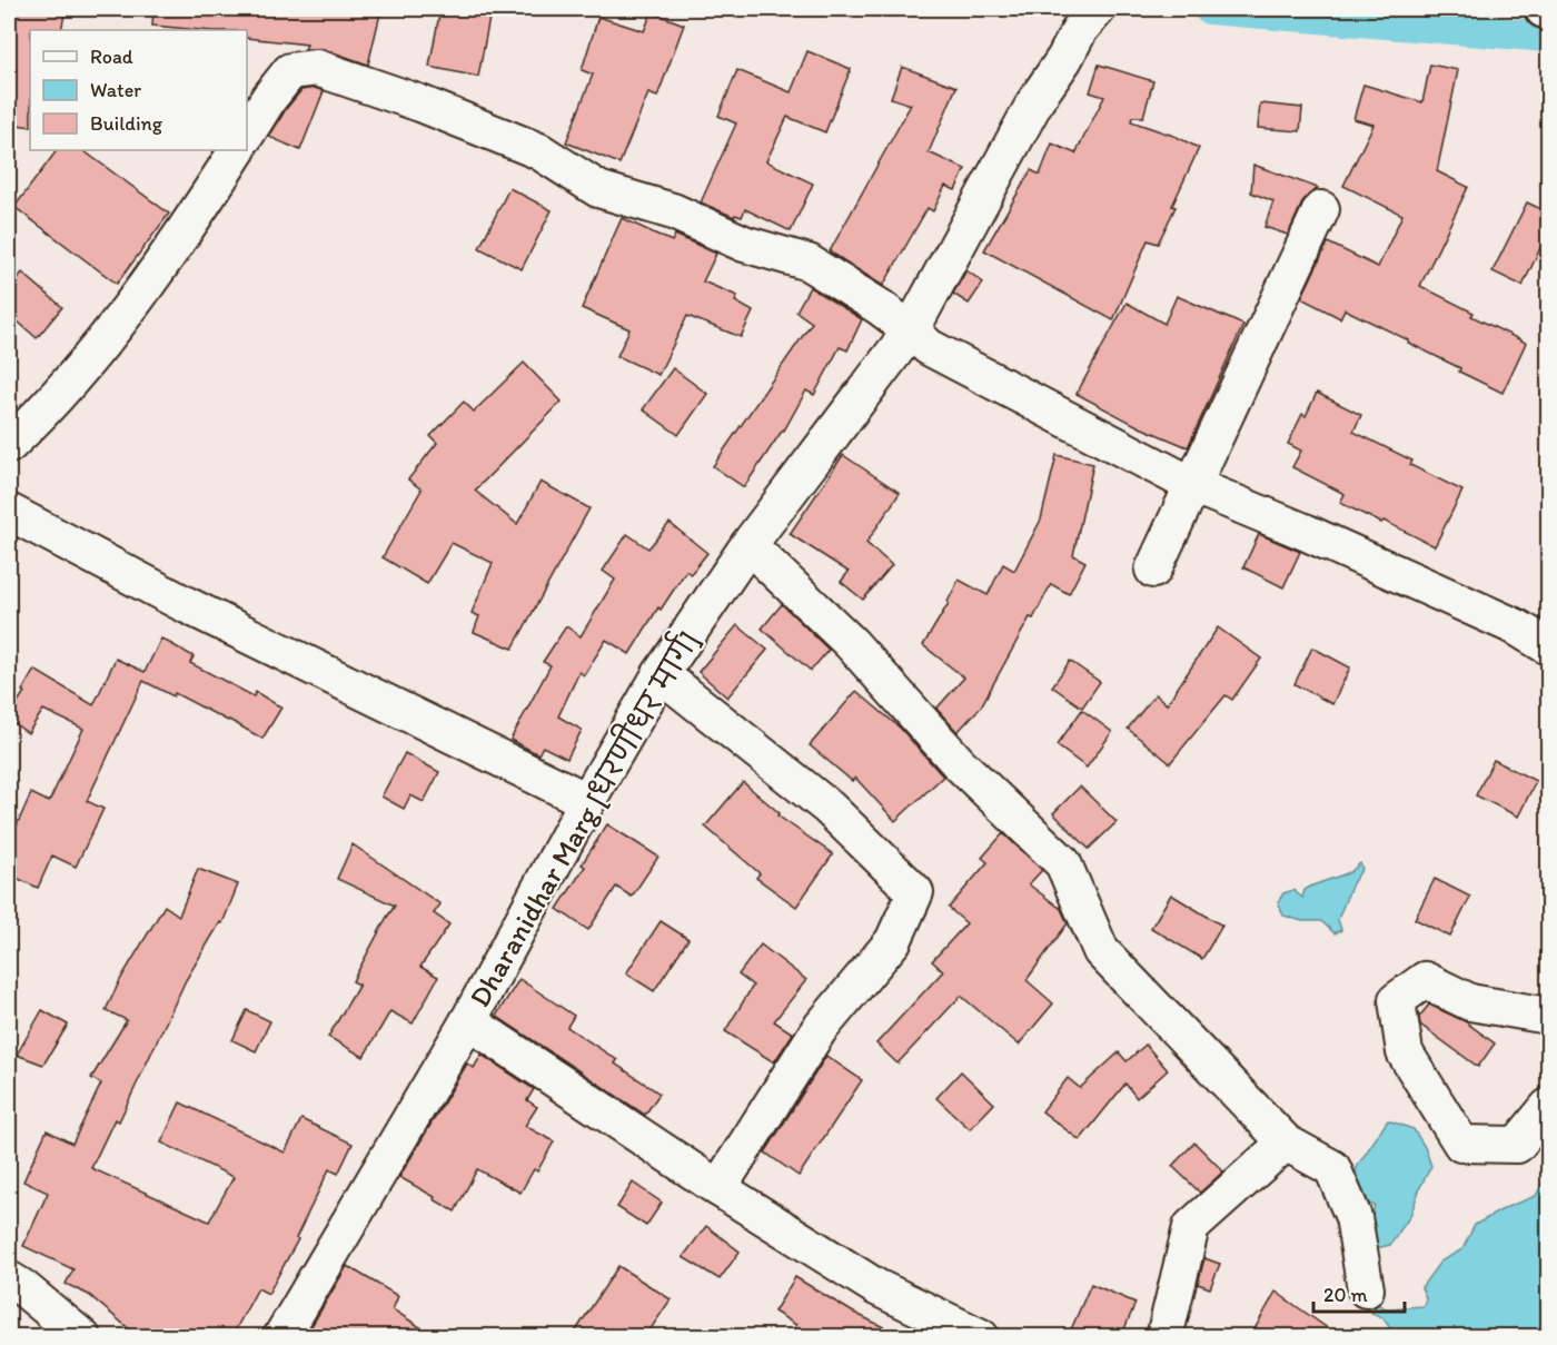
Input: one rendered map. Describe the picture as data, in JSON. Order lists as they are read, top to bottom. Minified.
{"streets":{"street":["Dharanidhar Marg [धरणीधर मार्ग]"]},"legend":["Road","Water","Building"],"scale_bar":"20 m"}
